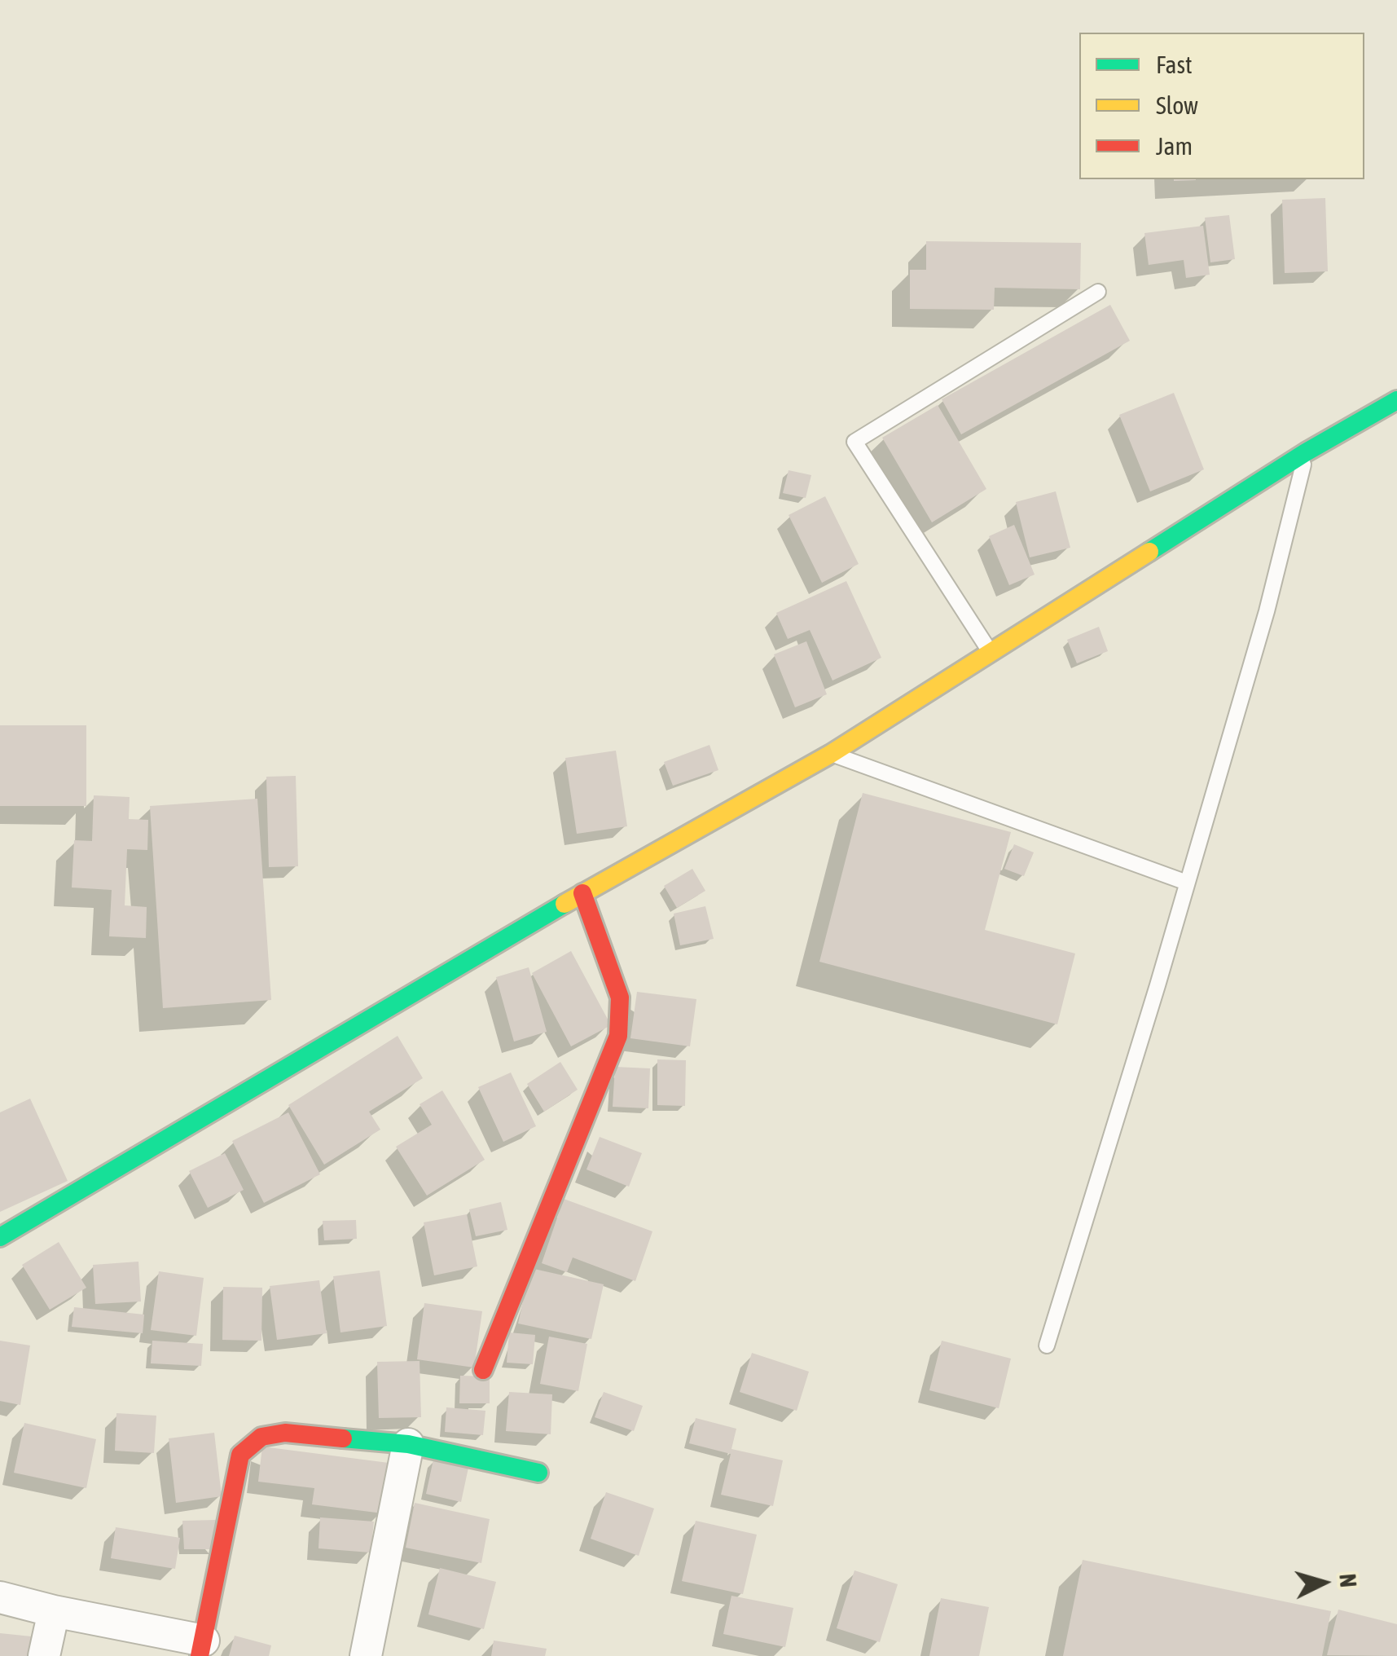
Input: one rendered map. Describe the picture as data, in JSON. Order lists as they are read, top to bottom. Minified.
{"legend":["Fast","Slow","Jam"],"north":"right"}
